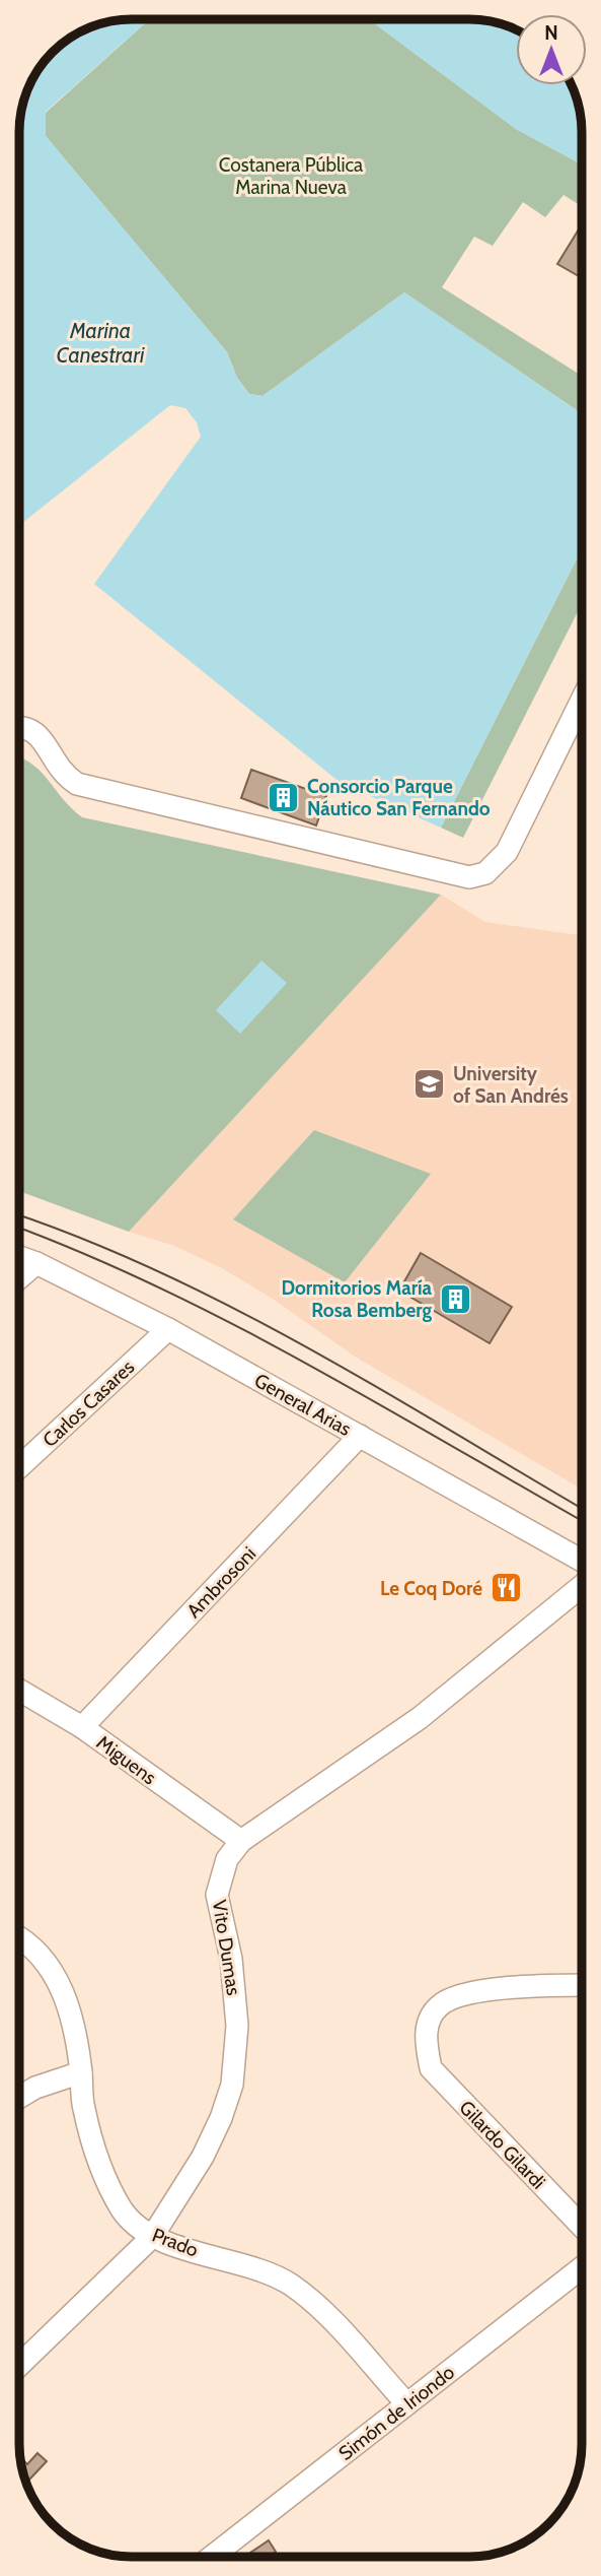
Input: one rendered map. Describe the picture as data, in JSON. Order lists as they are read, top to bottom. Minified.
{"streets":{"street":["Carlos Casares","General Arias","Ambrosoni","Miguens","Vito Dumas","Gilardo Gilardi","Prado","Simón de Iriondo"]},"crossings":[["Carlos Casares","General Arias"],["General Arias","Ambrosoni"],["Ambrosoni","Miguens"],["Miguens","Vito Dumas"],["Vito Dumas","Prado"],["Prado","Simón de Iriondo"]],"water":["Marina Canestrari"],"parks":["Costanera Pública Marina Nueva"],"places":{"building":["Consorcio Parque Náutico San Fernando","Dormitorios María Rosa Bemberg"],"school or university":["University of San Andrés"],"restaurant":["Le Coq Doré"]},"north":"top"}
